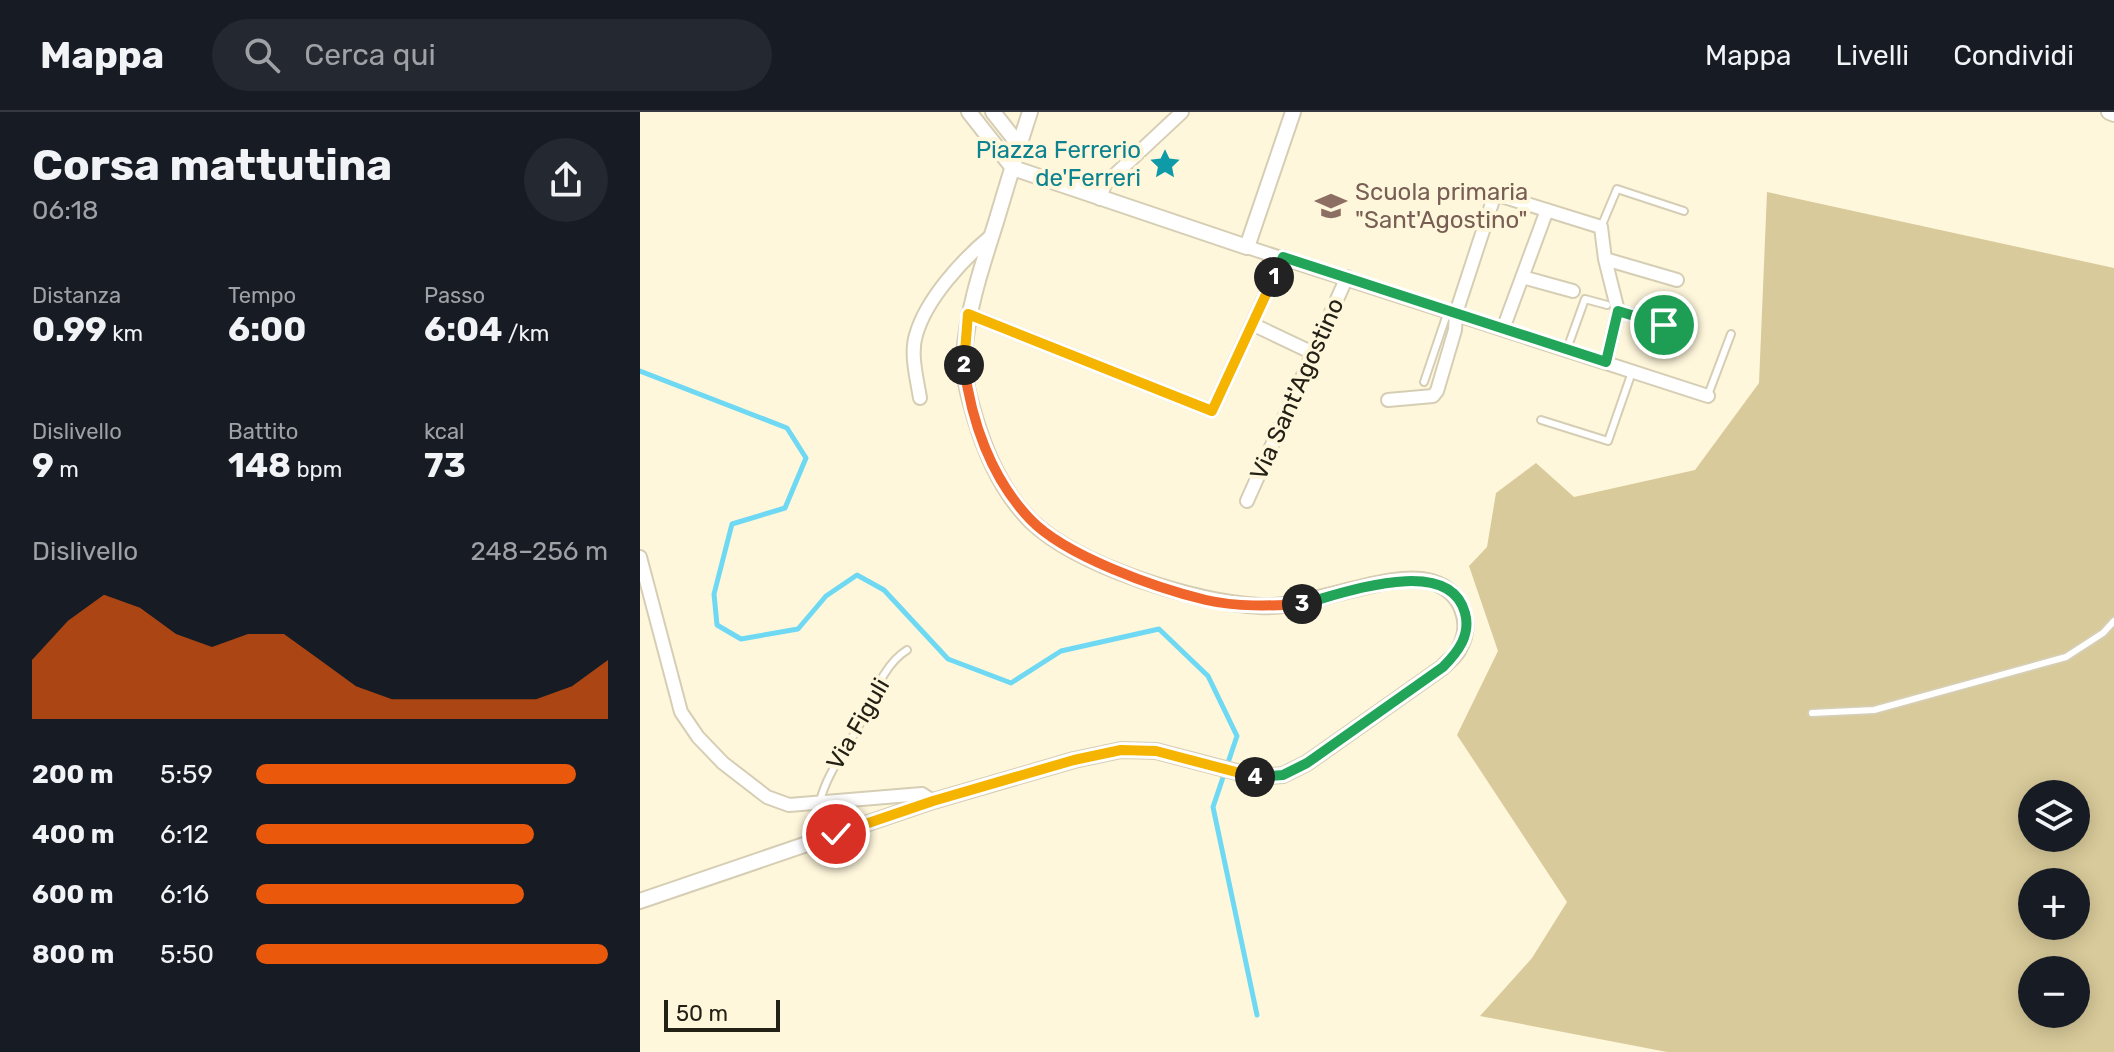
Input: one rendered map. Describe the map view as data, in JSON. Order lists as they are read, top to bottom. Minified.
{"streets":{"street":["Via Sant'Agostino"],"lane":["Via Figuli"]},"places":{"place":["Piazza Ferrerio de'Ferreri"],"school or university":["Scuola primaria \"Sant'Agostino\""]},"scale_bar":"50 m","page":{"header":"Mappa","search":"Cerca qui","nav":["Mappa","Livelli","Condividi"],"heading":["Corsa mattutina","06:18"],"stats":[["Distanza","0.99 km"],["Tempo","6:00"],["Passo","6:04 /km"],["Dislivello","9 m"],["Battito","148 bpm"],["kcal","73"]],"pins":["1","2","3","4"],"chart":["Dislivello","248–256 m"],"list":[{"name":"200 m","note":"5:59"},{"name":"400 m","note":"6:12"},{"name":"600 m","note":"6:16"},{"name":"800 m","note":"5:50"}],"map_buttons":["+","−"],"scale":"50 m"}}
